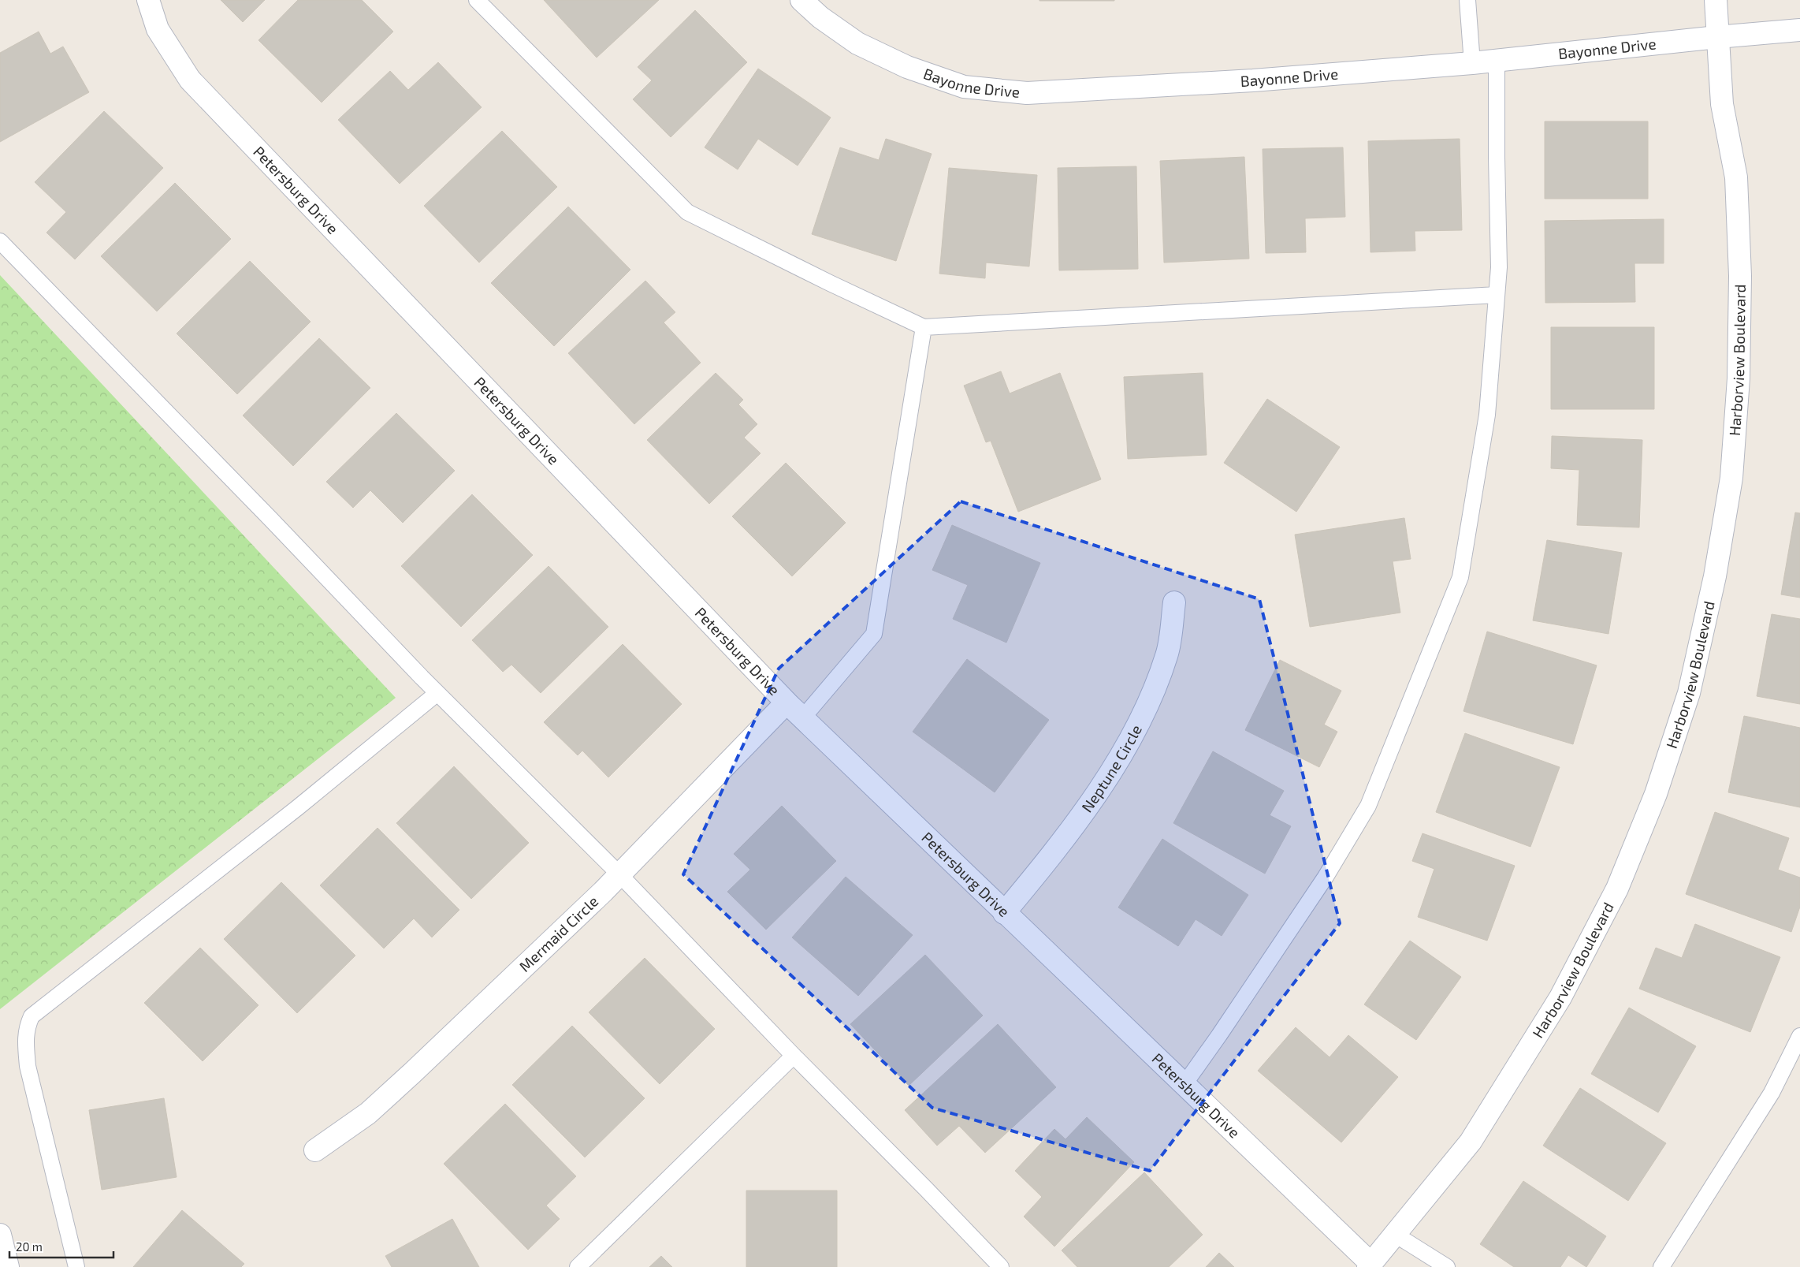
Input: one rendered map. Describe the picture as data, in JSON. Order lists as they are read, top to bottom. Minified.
{"streets":{"street":["Bayonne Drive","Petersburg Drive","Harborview Boulevard","Neptune Circle","Mermaid Circle"]},"crossings":[["Bayonne Drive","Harborview Boulevard"],["Petersburg Drive","Harborview Boulevard"],["Petersburg Drive","Neptune Circle"],["Petersburg Drive","Mermaid Circle"]],"scale_bar":"20 m"}
